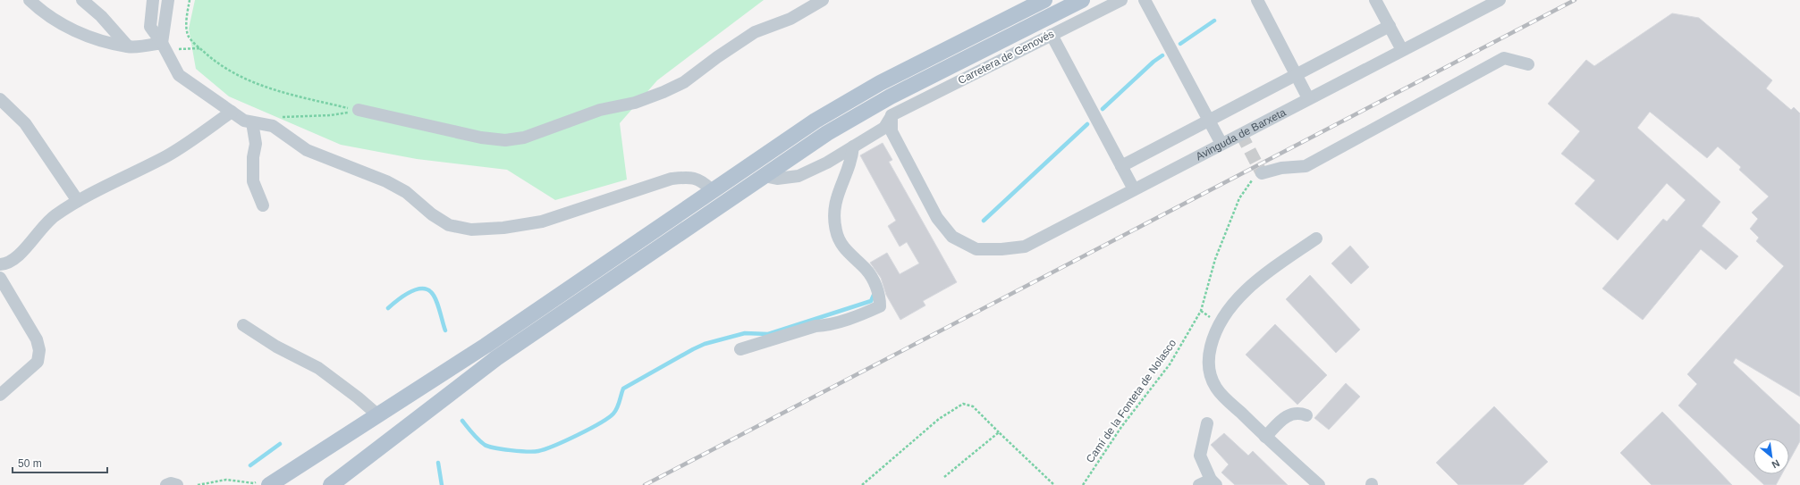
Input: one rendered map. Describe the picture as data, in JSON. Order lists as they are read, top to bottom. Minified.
{"streets":{"street":["Carretera de Genovés","Avinguda de Barxeta"],"path":["Camí de la Fonteta de Nolasco"]},"crossings":[["Carretera de Genovés","Avinguda de Barxeta"]],"scale_bar":"50 m","north":"bottom right"}
